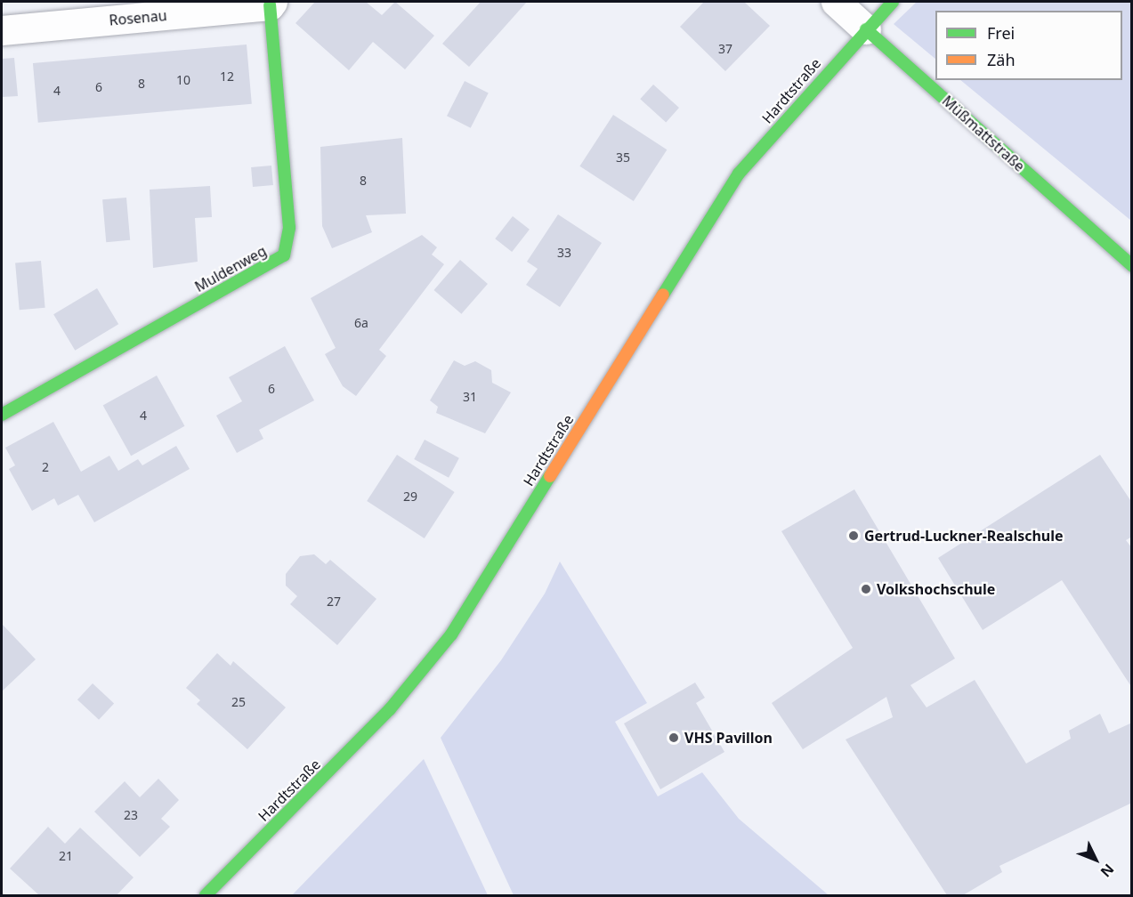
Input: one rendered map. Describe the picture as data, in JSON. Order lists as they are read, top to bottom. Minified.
{"streets":{"street":["Rosenau","Hardtstraße","Müßmattstraße","Muldenweg"]},"crossings":[["Rosenau","Muldenweg"],["Hardtstraße","Müßmattstraße"]],"places":["Gertrud-Luckner-Realschule","Volkshochschule","VHS Pavillon"],"house_numbers":["37","12","10","8","6","4","35","8","33","6a","6","31","4","2","29","27","25","23","21"],"legend":["Frei","Zäh"],"north":"bottom right"}
